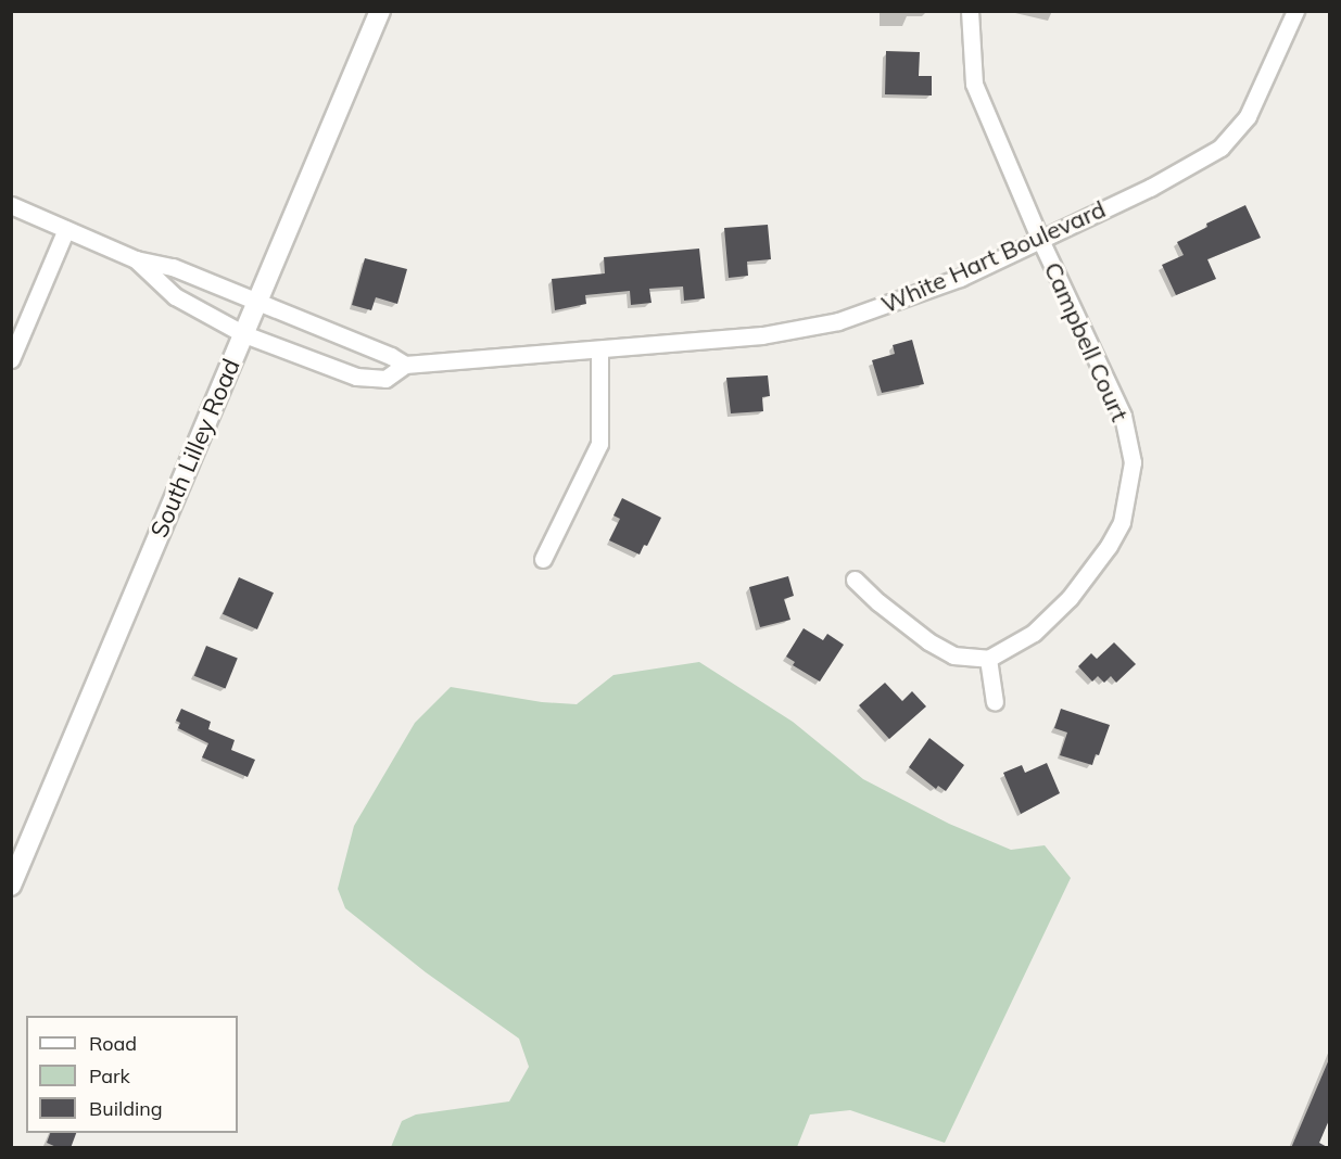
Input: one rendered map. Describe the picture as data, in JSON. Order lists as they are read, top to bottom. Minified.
{"streets":{"street":["White Hart Boulevard","Campbell Court","South Lilley Road"]},"crossings":[["White Hart Boulevard","Campbell Court"],["White Hart Boulevard","South Lilley Road"]],"legend":["Road","Park","Building"]}
